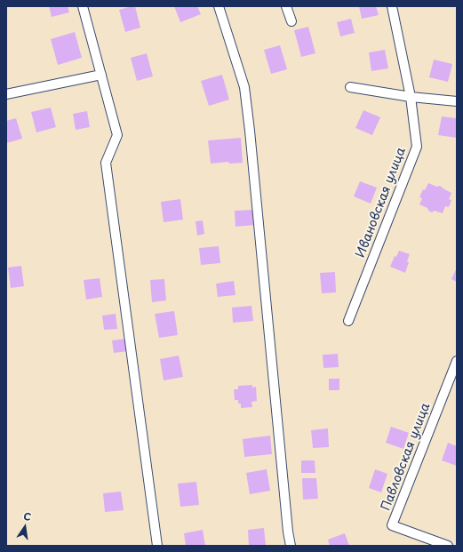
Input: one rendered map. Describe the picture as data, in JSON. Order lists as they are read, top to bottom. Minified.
{"streets":{"street":["Ивановская улица","Павловская улица"]},"north":"top"}
